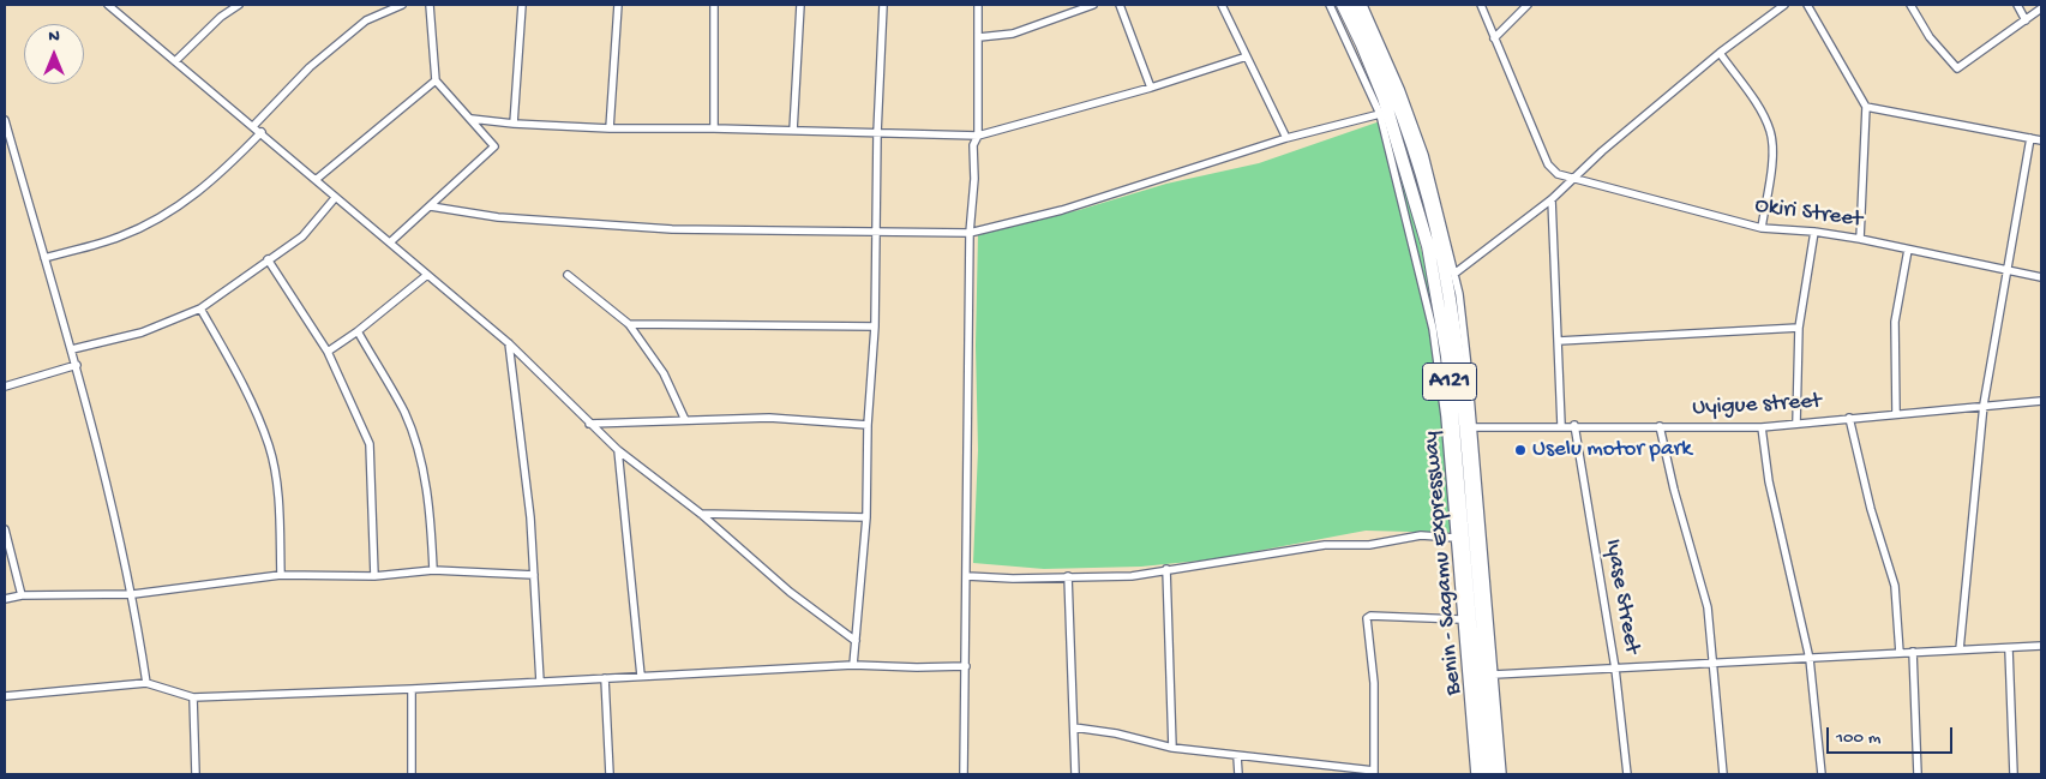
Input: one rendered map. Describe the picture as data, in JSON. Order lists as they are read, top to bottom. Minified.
{"streets":{"highway":["A121","Benin - Sagamu Expressway"],"street":["Okiri Street","Uyigue street","Iyase Street"]},"crossings":[["Uyigue street","Iyase Street"]],"places":["Uselu motor park"],"scale_bar":"100 m","north":"top"}
